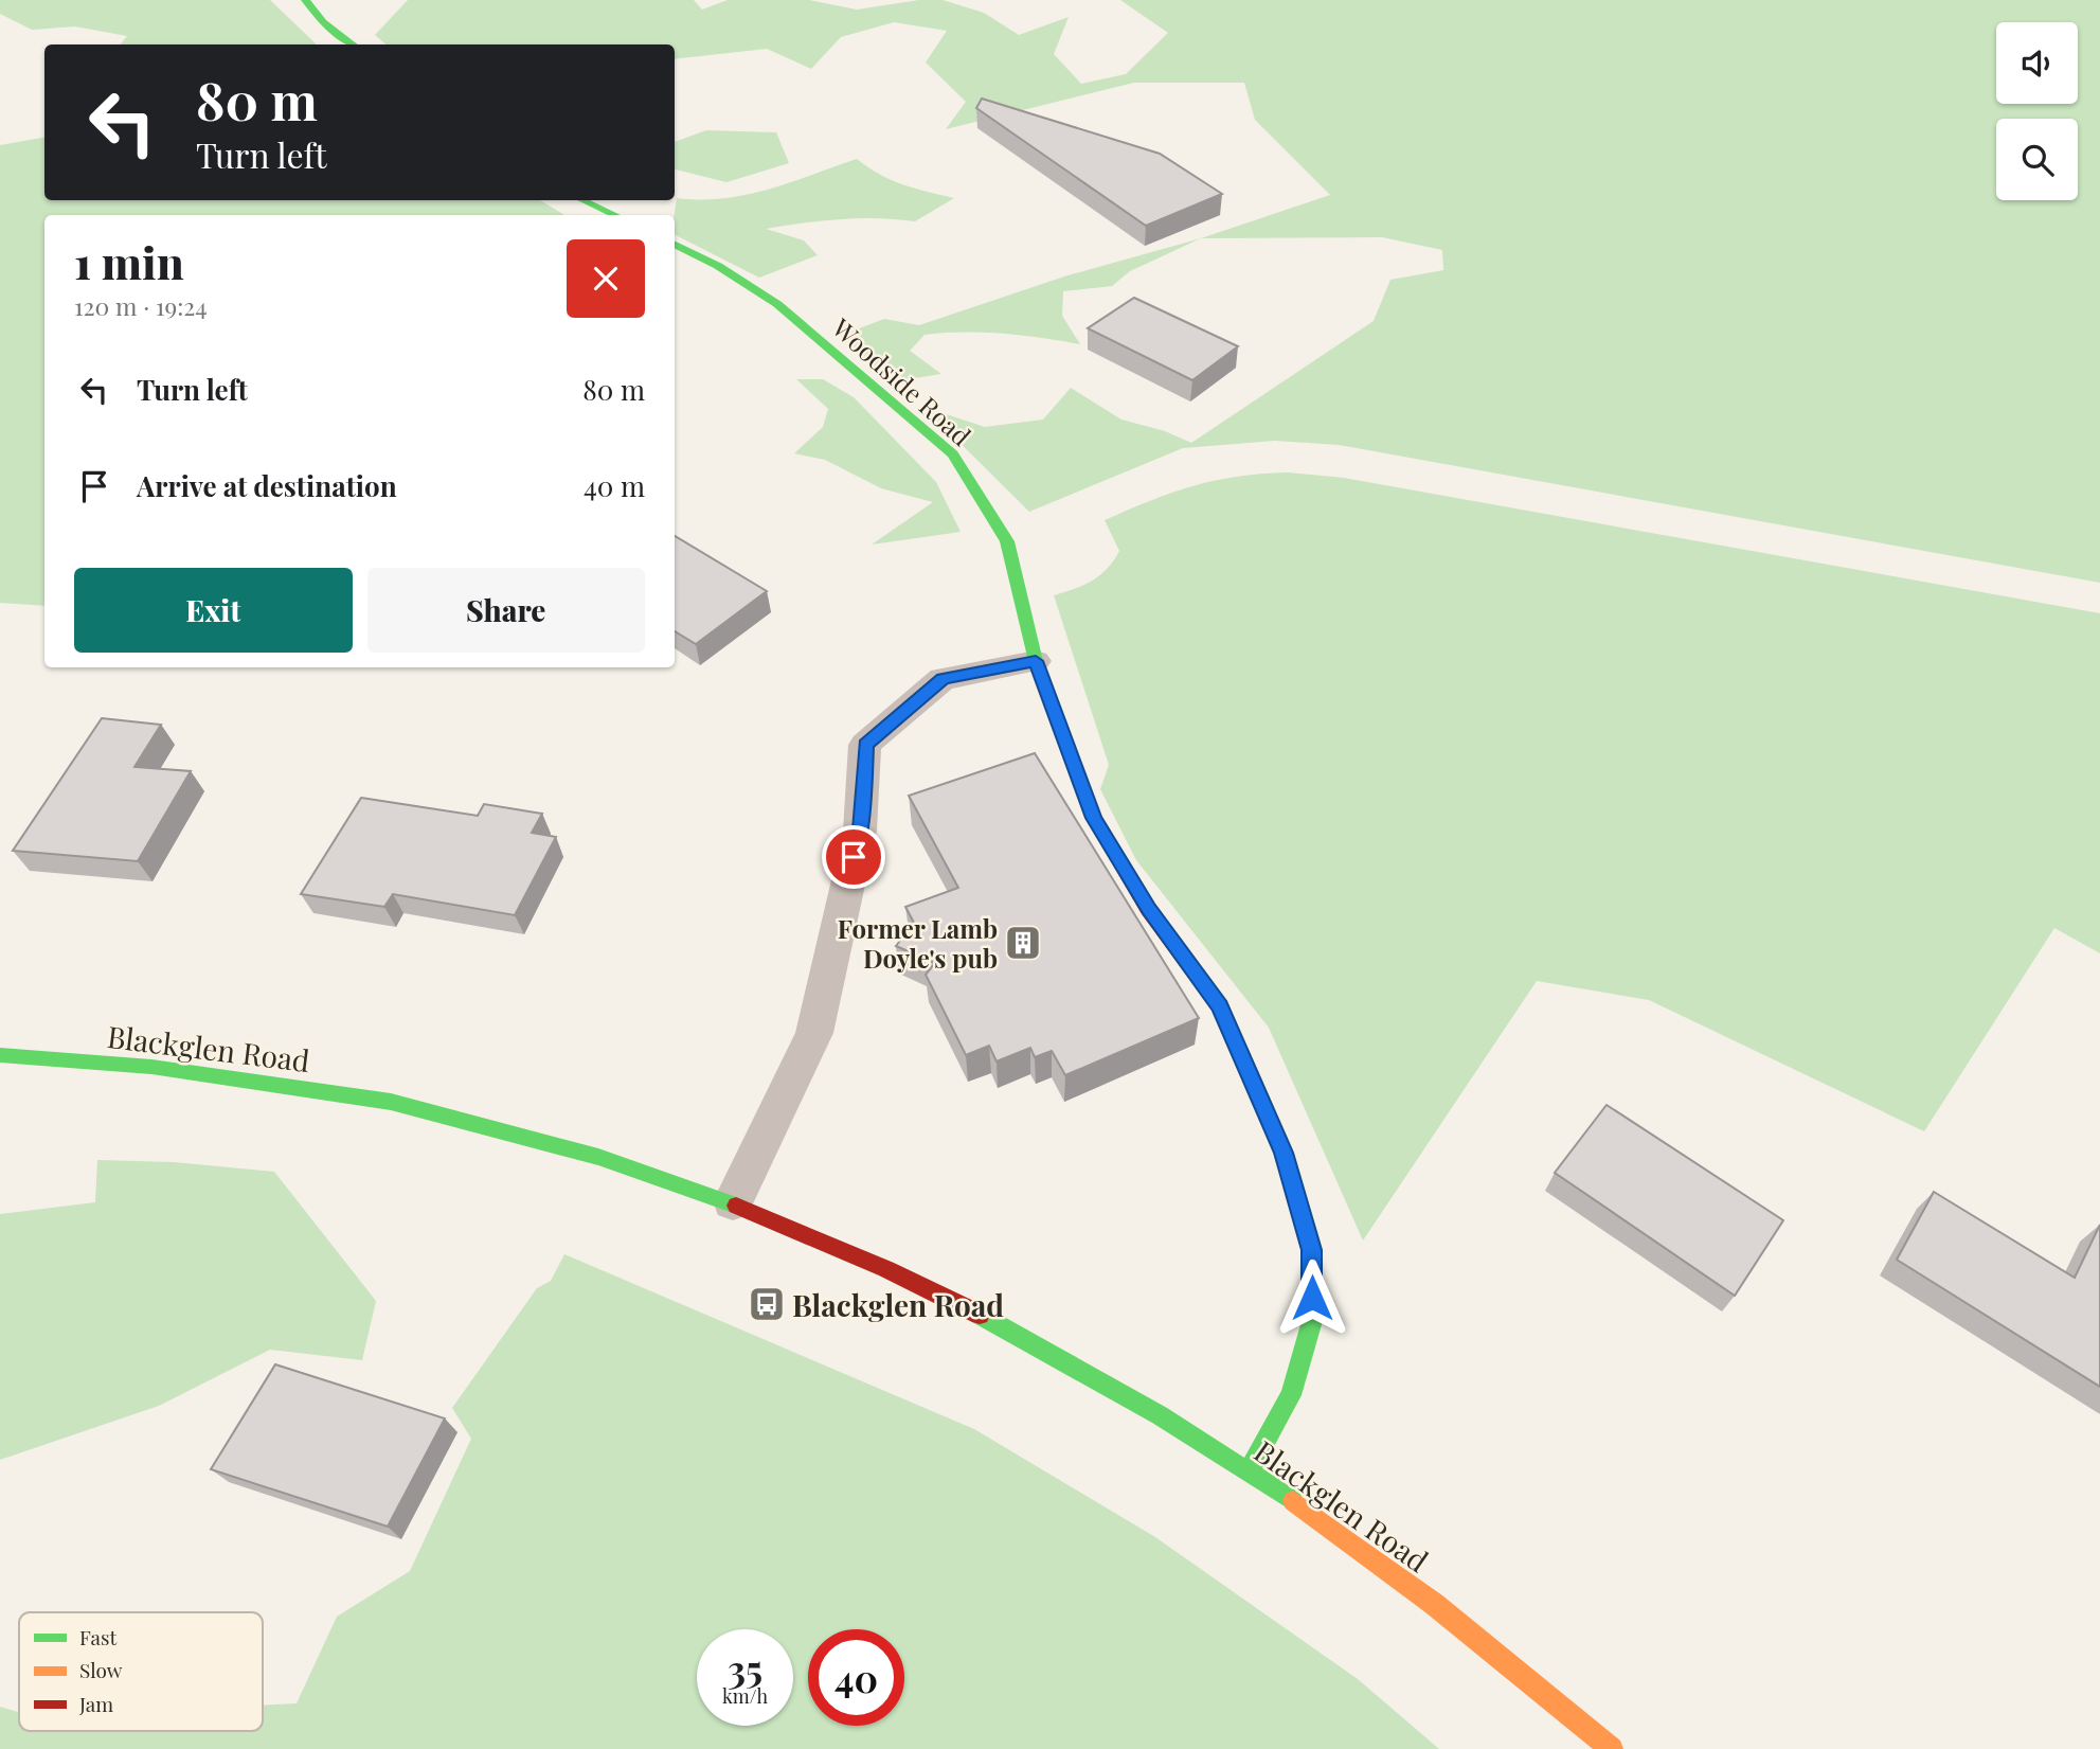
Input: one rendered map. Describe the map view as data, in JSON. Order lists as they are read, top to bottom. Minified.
{"streets":{"street":["Woodside Road","Blackglen Road"]},"crossings":[["Woodside Road","Blackglen Road"]],"places":{"building":["Former Lamb Doyle's pub"],"bus stop":["Blackglen Road"]},"legend":["Fast","Slow","Jam"],"page":{"turn":["80 m","Turn left"],"heading":["1 min","120 m · 19:24"],"list":[{"name":"Turn left","value":"80 m"},{"name":"Arrive at destination","value":"40 m"}],"buttons":["Exit","Share"],"speed":"35 km/h","limit":"40"}}
